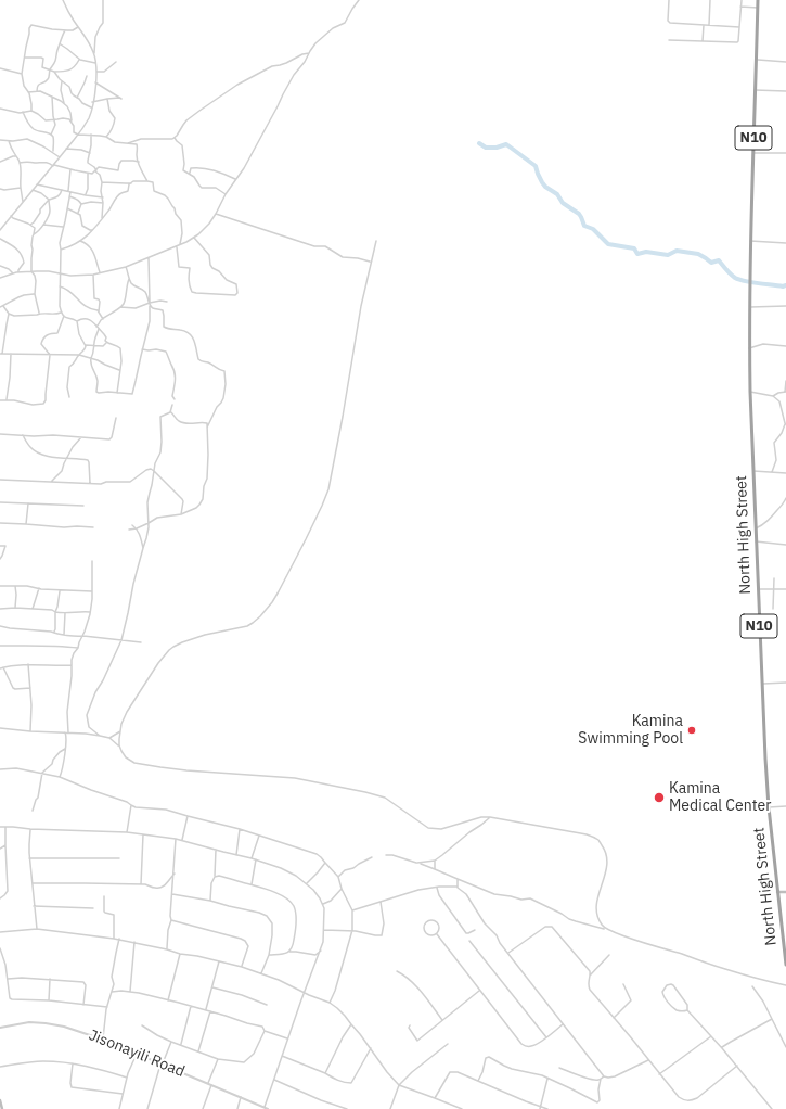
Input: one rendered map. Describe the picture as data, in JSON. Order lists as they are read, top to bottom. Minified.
{"streets":{"highway":["N10","North High Street"],"street":["Jisonayili Road"]},"crossings":[["N10","North High Street"]],"places":["Kamina Swimming Pool","Kamina Medical Center"]}
